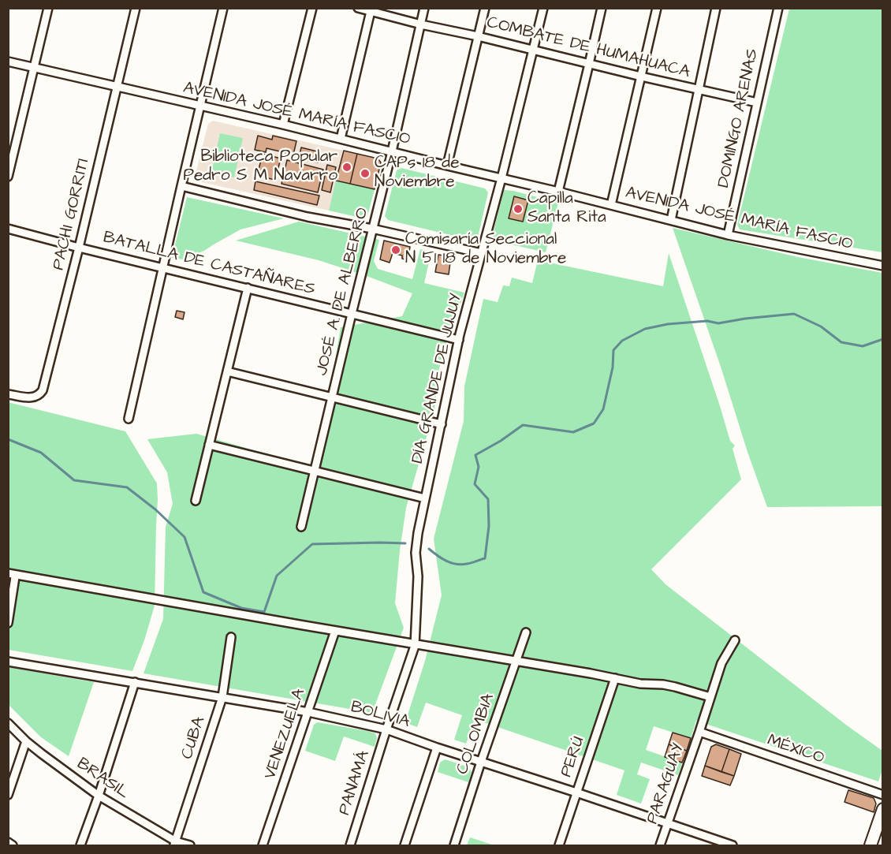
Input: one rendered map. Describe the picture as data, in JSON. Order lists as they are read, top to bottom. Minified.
{"streets":{"street":["COMBATE DE HUMAHUACA","AVENIDA JOSÉ MARÍA FASCIO","DOMINGO ARENAS","PACHI GORRITI","BATALLA DE CASTAÑARES","JOSÉ A. DE ALBERRO","DÍA GRANDE DE JUJUY","BOLIVIA","VENEZUELA","COLOMBIA","CUBA","MÉXICO","PERÚ","BRASIL","PANAMÁ","PARAGUAY"]},"crossings":[["COMBATE DE HUMAHUACA","DOMINGO ARENAS"],["COMBATE DE HUMAHUACA","JOSÉ A. DE ALBERRO"],["COMBATE DE HUMAHUACA","DÍA GRANDE DE JUJUY"],["AVENIDA JOSÉ MARÍA FASCIO","DOMINGO ARENAS"],["AVENIDA JOSÉ MARÍA FASCIO","PACHI GORRITI"],["AVENIDA JOSÉ MARÍA FASCIO","JOSÉ A. DE ALBERRO"],["AVENIDA JOSÉ MARÍA FASCIO","DÍA GRANDE DE JUJUY"],["PACHI GORRITI","BATALLA DE CASTAÑARES"],["BATALLA DE CASTAÑARES","JOSÉ A. DE ALBERRO"],["BATALLA DE CASTAÑARES","DÍA GRANDE DE JUJUY"],["DÍA GRANDE DE JUJUY","BOLIVIA"],["DÍA GRANDE DE JUJUY","PANAMÁ"],["BOLIVIA","VENEZUELA"],["BOLIVIA","COLOMBIA"],["BOLIVIA","CUBA"],["BOLIVIA","PERÚ"],["BOLIVIA","PANAMÁ"],["BOLIVIA","PARAGUAY"],["CUBA","BRASIL"],["MÉXICO","PARAGUAY"]],"places":["Biblioteca Popular Pedro S M Navarro","CAPs 18 de Noviembre","Capilla Santa Rita","Comisaría Seccional N 51 18 de Noviembre"]}
